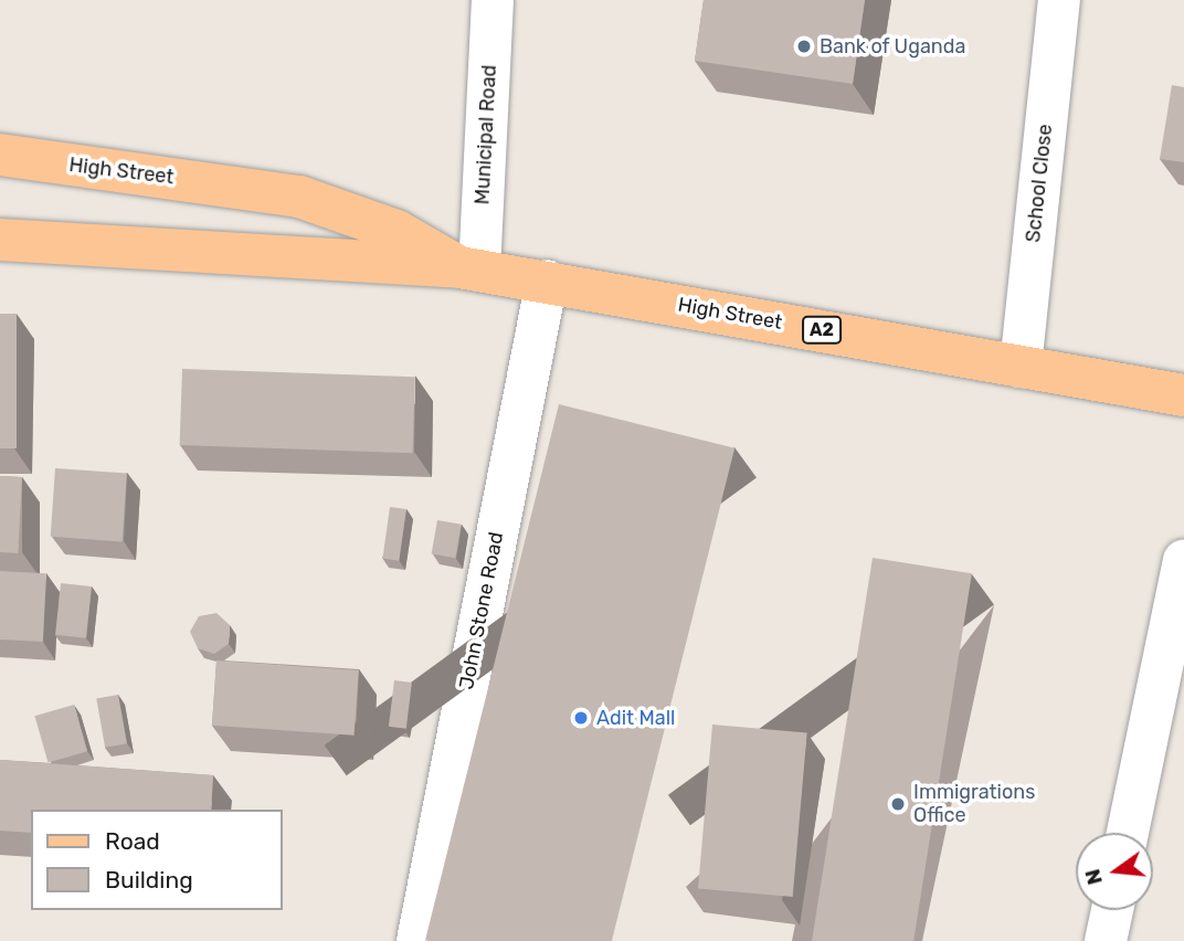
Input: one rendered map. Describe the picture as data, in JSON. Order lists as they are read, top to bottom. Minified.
{"streets":{"main road":["High Street","A2"],"street":["Municipal Road","School Close","John Stone Road"]},"crossings":[["Municipal Road","High Street"],["High Street","School Close"],["High Street","John Stone Road"]],"places":["Bank of Uganda","Adit Mall","Immigrations Office"],"legend":["Road","Building"],"north":"left"}
